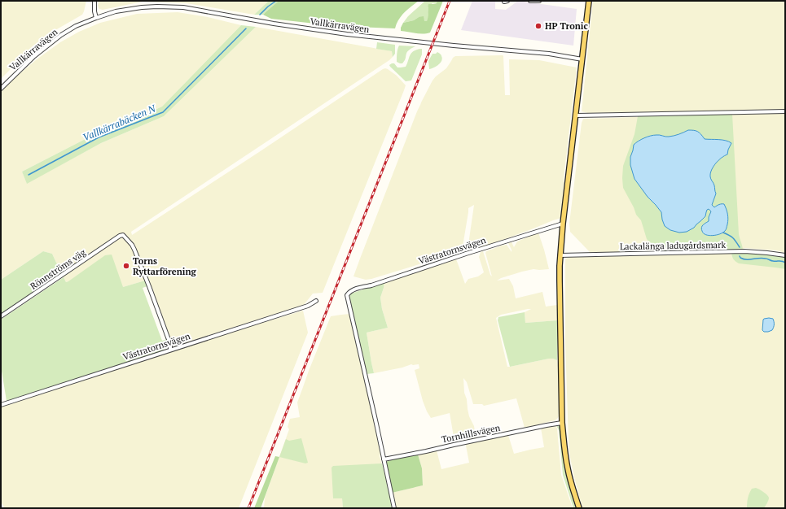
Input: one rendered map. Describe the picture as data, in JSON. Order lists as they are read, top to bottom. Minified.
{"streets":{"street":["Vallkärravägen","Lackalänga ladugårdsmark","Västratornsvägen","Rönnströms väg","Tornhillsvägen"]},"crossings":[["Västratornsvägen","Rönnströms väg"],["Västratornsvägen","Tornhillsvägen"]],"water":["Vallkärrabäcken N"],"places":["HP Tronic","Torns Ryttarförening"]}
